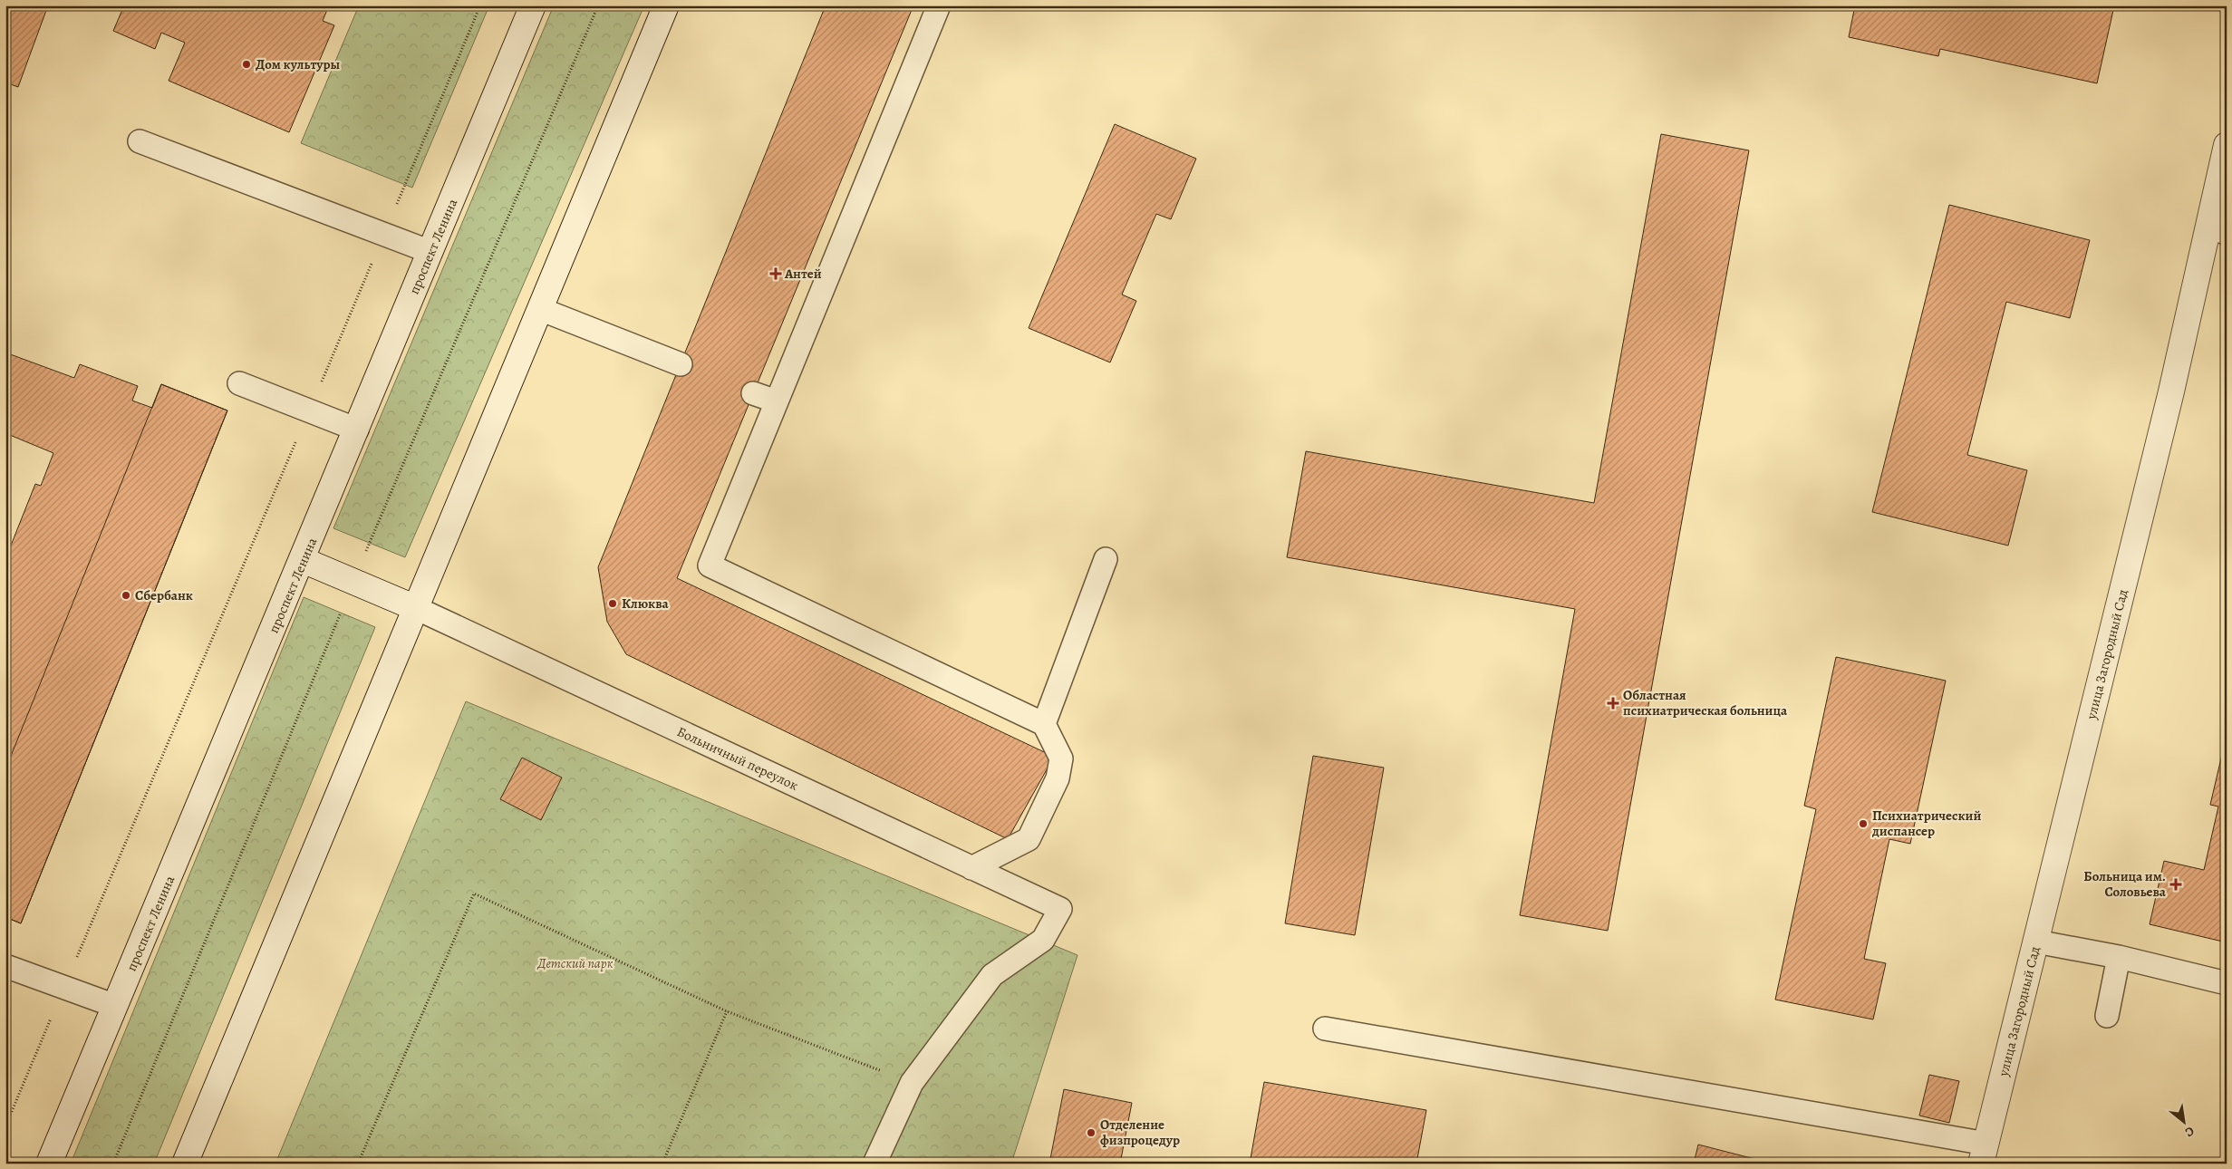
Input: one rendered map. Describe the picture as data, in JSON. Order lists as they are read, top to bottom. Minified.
{"streets":{"main road":["проспект Ленина","улица Загородный Сад"],"lane":["Больничный переулок"]},"parks":["Детский парк"],"places":{"other":["Дом культуры","Сбербанк","Клюква","Психиатрический диспансер","Отделение физпроцедур"],"health":["Антей","Областная психиатрическая больница","Больница им. Соловьева"]},"north":"bottom right"}
